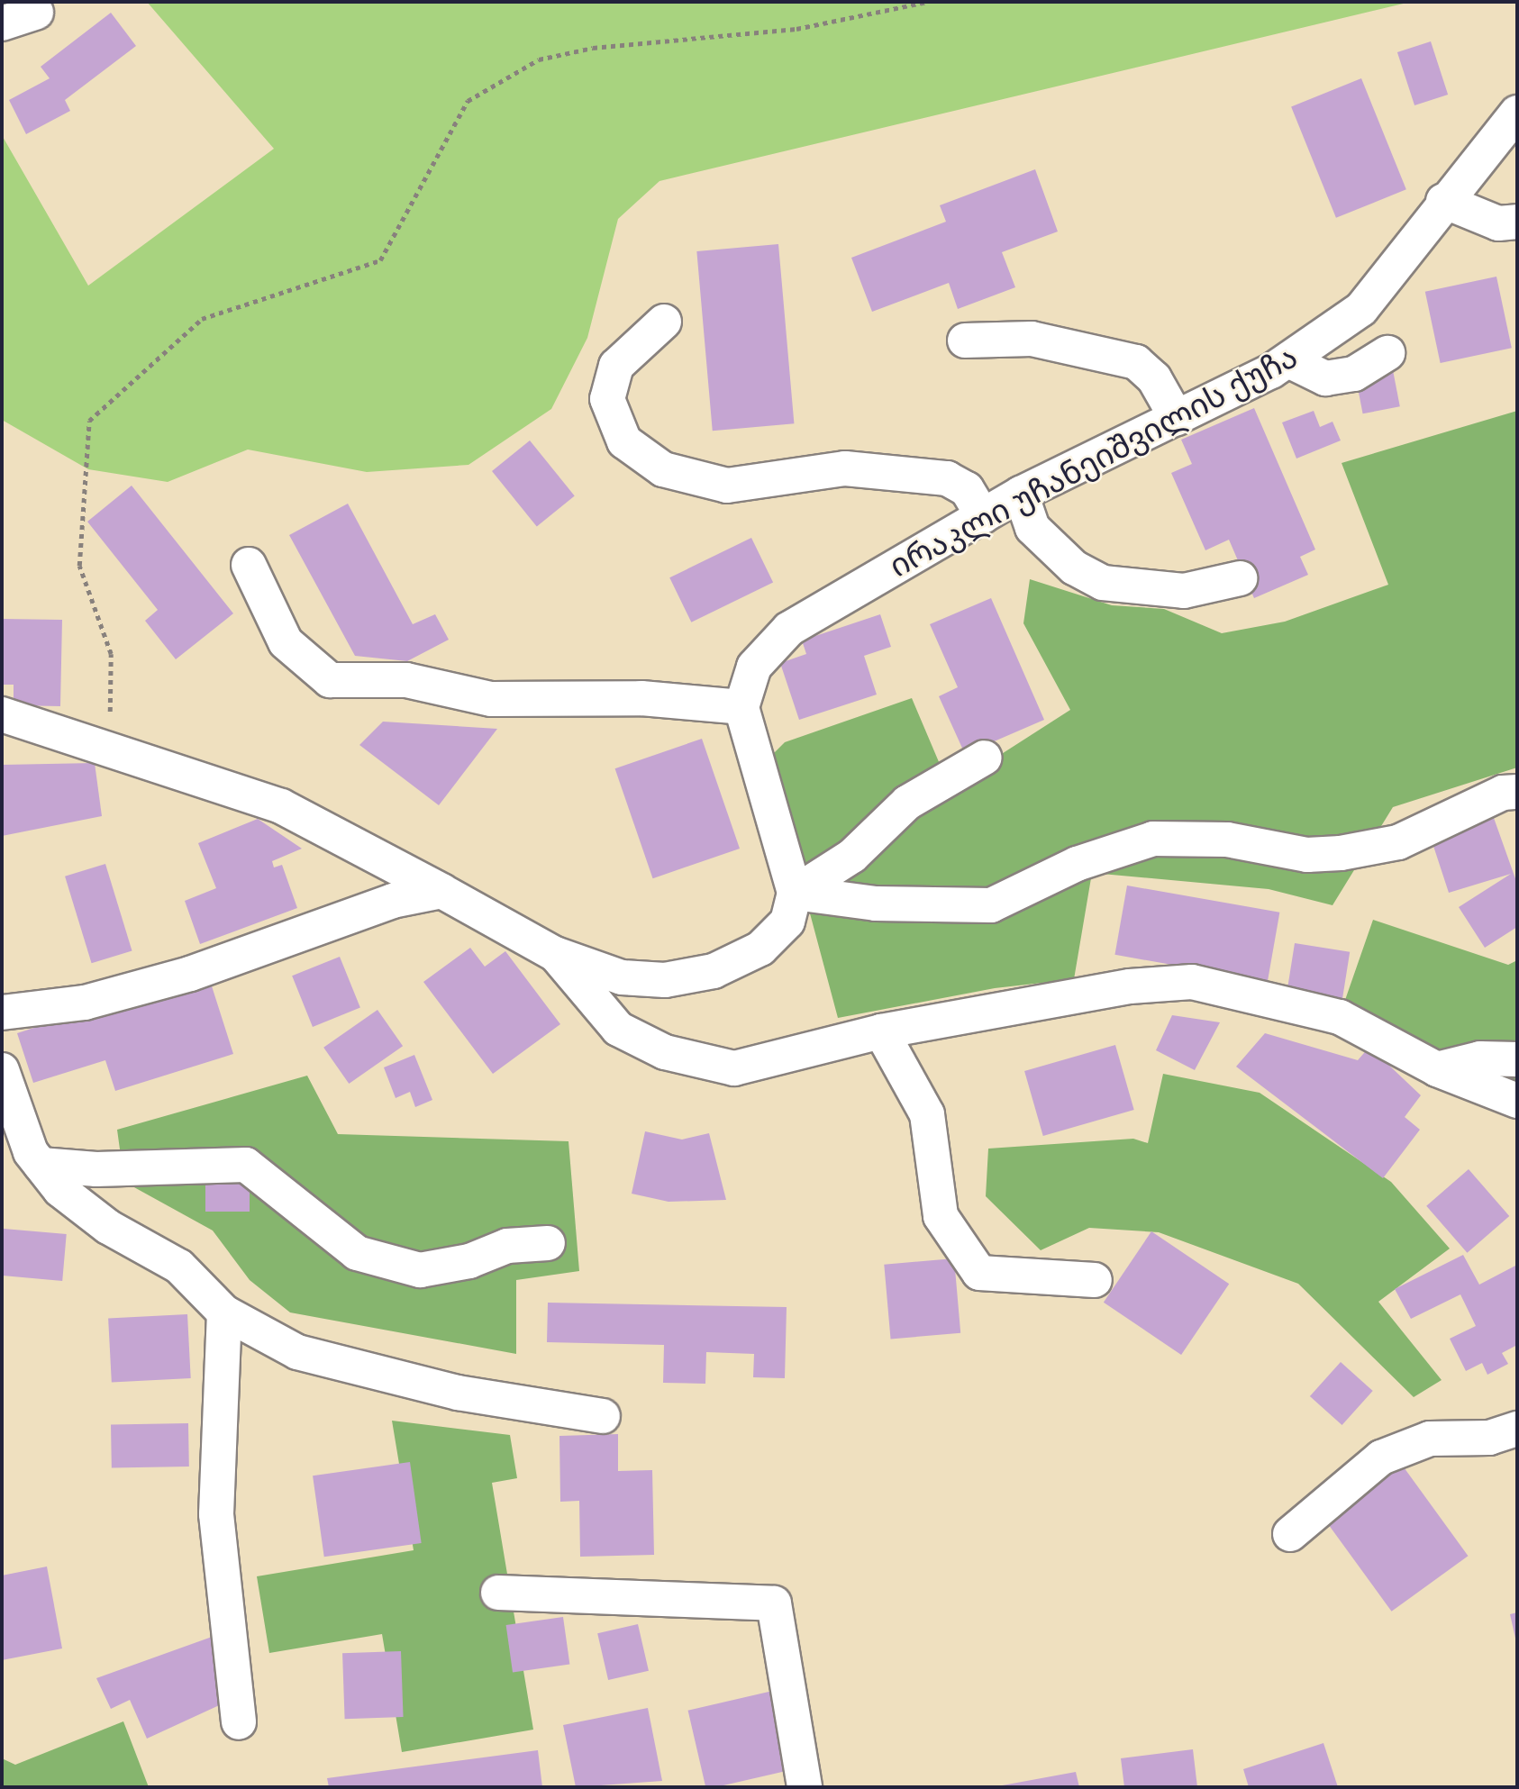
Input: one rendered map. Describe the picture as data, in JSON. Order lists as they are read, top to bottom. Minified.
{"streets":{"street":["ირაკლი უჩანეიშვილის ქუჩა"]}}
